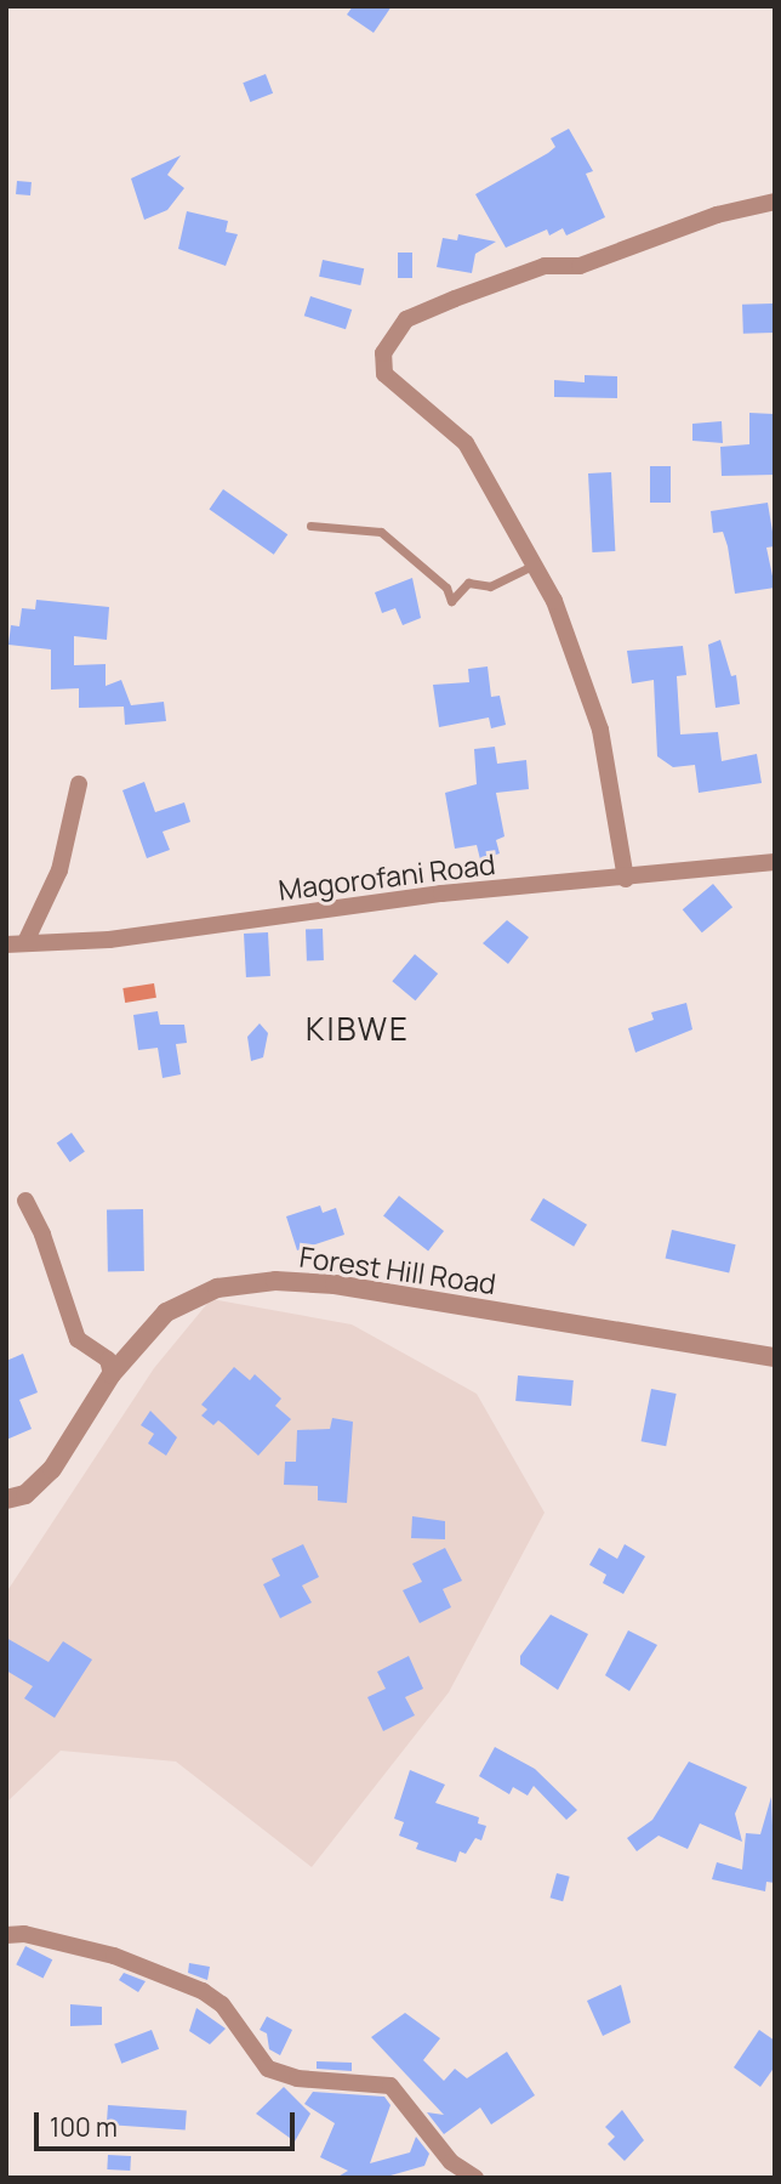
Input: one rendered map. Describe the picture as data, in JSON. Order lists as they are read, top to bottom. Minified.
{"streets":{"street":["Magorofani Road","Forest Hill Road"]},"districts":["KIBWE"],"scale_bar":"100 m"}
